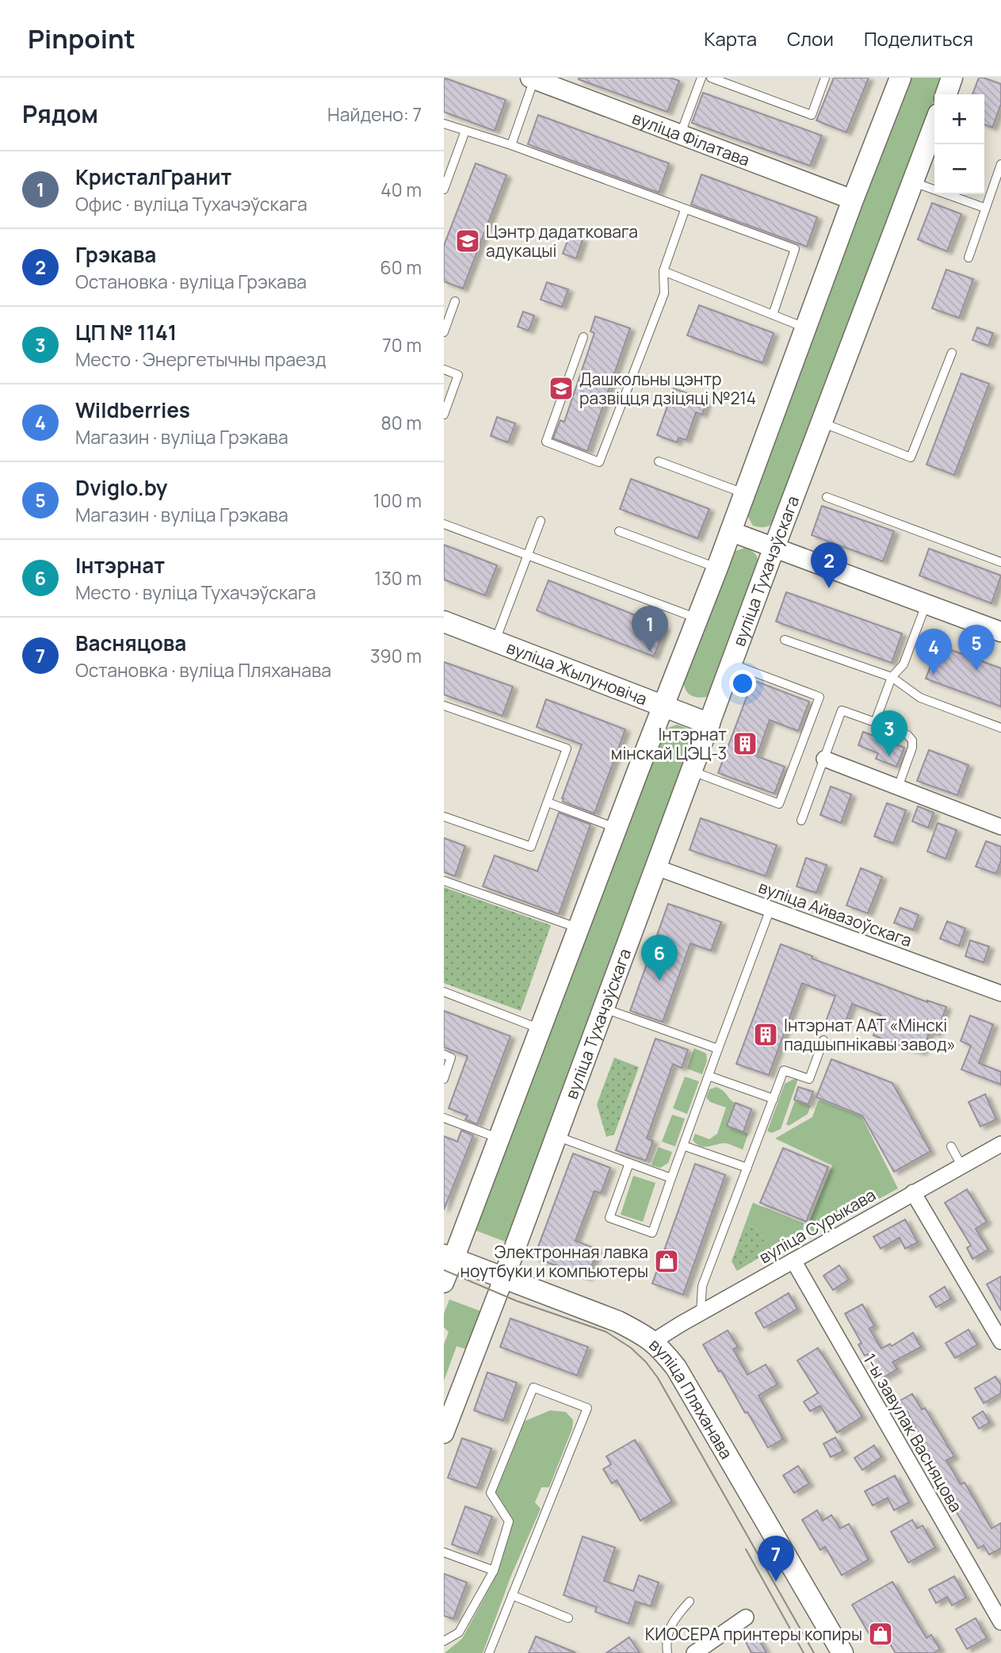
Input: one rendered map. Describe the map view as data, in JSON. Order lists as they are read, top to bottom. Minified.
{"streets":{"main road":["вуліца Тухачэўскага","вуліца Жылуновіча","вуліца Пляханава"],"street":["вуліца Філатава","вуліца Айвазоўскага","вуліца Сурыкава","1-ы завулак Васняцова"]},"crossings":[["вуліца Тухачэўскага","вуліца Жылуновіча"],["вуліца Тухачэўскага","вуліца Айвазоўскага"],["вуліца Тухачэўскага","вуліца Пляханава"],["вуліца Сурыкава","вуліца Пляханава"],["вуліца Сурыкава","1-ы завулак Васняцова"]],"places":{"school or university":["Цэнтр дадатковага адукацыі","Дашкольны цэнтр развіцця дзіцяці №214"],"building":["Інтэрнат мінскай ЦЭЦ-3","Інтэрнат ААТ «Мінскі падшыпнікавы завод»"],"shop":["Электронная лавка ноутбуки и компьютеры","КИОСЕРА принтеры копиры"]},"page":{"header":"Pinpoint","nav":["Карта","Слои","Поделиться"],"heading":["Рядом","Найдено: 7"],"map_buttons":["+","−"],"list":[{"mark":"1","name":"КристалГранит","note":"Офис · вуліца Тухачэўскага","value":"40 m"},{"mark":"2","name":"Грэкава","note":"Остановка · вуліца Грэкава","value":"60 m"},{"mark":"3","name":"ЦП № 1141","note":"Место · Энергетычны праезд","value":"70 m"},{"mark":"4","name":"Wildberries","note":"Магазин · вуліца Грэкава","value":"80 m"},{"mark":"5","name":"Dviglo.by","note":"Магазин · вуліца Грэкава","value":"100 m"},{"mark":"6","name":"Інтэрнат","note":"Место · вуліца Тухачэўскага","value":"130 m"},{"mark":"7","name":"Васняцова","note":"Остановка · вуліца Пляханава","value":"390 m"}],"pins":["2","1","5","4","3","6","7"]}}
